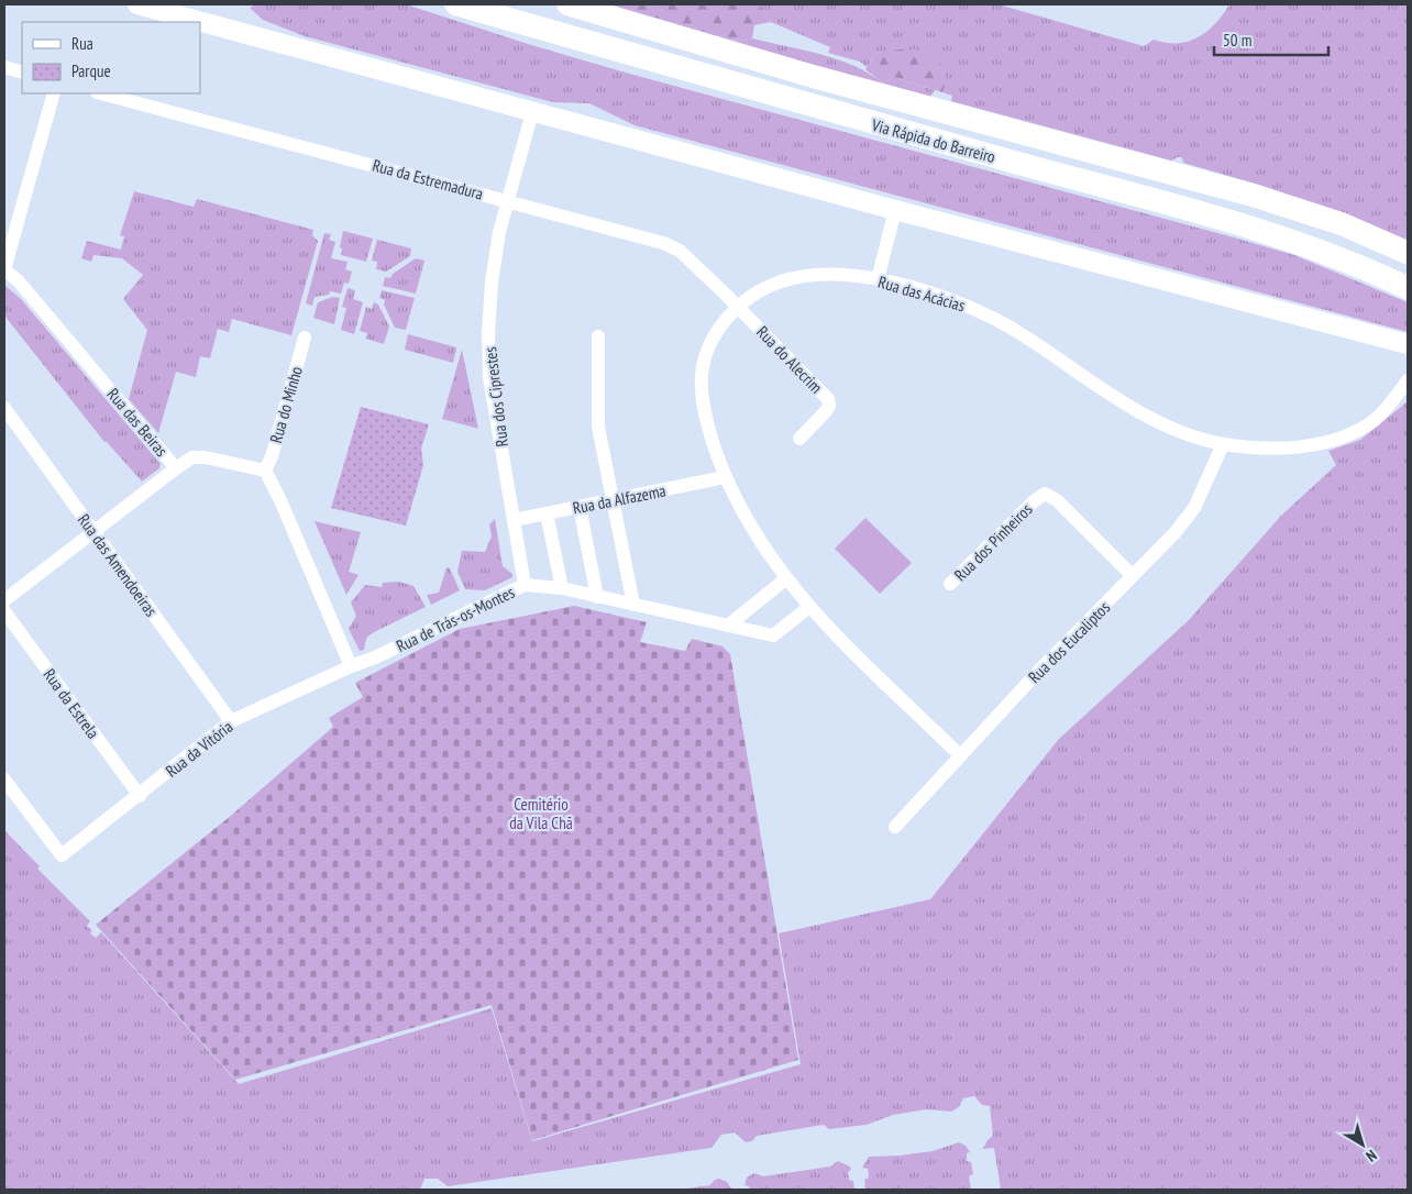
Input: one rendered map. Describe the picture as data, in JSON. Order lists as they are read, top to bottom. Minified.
{"streets":{"highway":["Via Rápida do Barreiro"],"street":["Rua da Estremadura","Rua das Acácias","Rua do Alecrim","Rua dos Ciprestes","Rua do Minho","Rua das Beiras","Rua da Alfazema","Rua dos Pinheiros","Rua das Amendoeiras","Rua de Trás-os-Montes","Rua dos Eucaliptos","Rua da Estrela","Rua da Vitória"]},"crossings":[["Rua da Estremadura","Rua das Acácias"],["Rua da Estremadura","Rua do Alecrim"],["Rua da Estremadura","Rua dos Ciprestes"],["Rua das Acácias","Rua do Alecrim"],["Rua das Acácias","Rua da Alfazema"],["Rua das Acácias","Rua de Trás-os-Montes"],["Rua das Acácias","Rua dos Eucaliptos"],["Rua dos Ciprestes","Rua da Alfazema"],["Rua dos Ciprestes","Rua de Trás-os-Montes"],["Rua do Minho","Rua das Beiras"],["Rua dos Pinheiros","Rua dos Eucaliptos"],["Rua das Amendoeiras","Rua da Vitória"],["Rua de Trás-os-Montes","Rua da Vitória"],["Rua da Estrela","Rua da Vitória"]],"parks":["Cemitério da Vila Chã"],"legend":["Rua","Parque"],"scale_bar":"50 m","north":"bottom right"}
